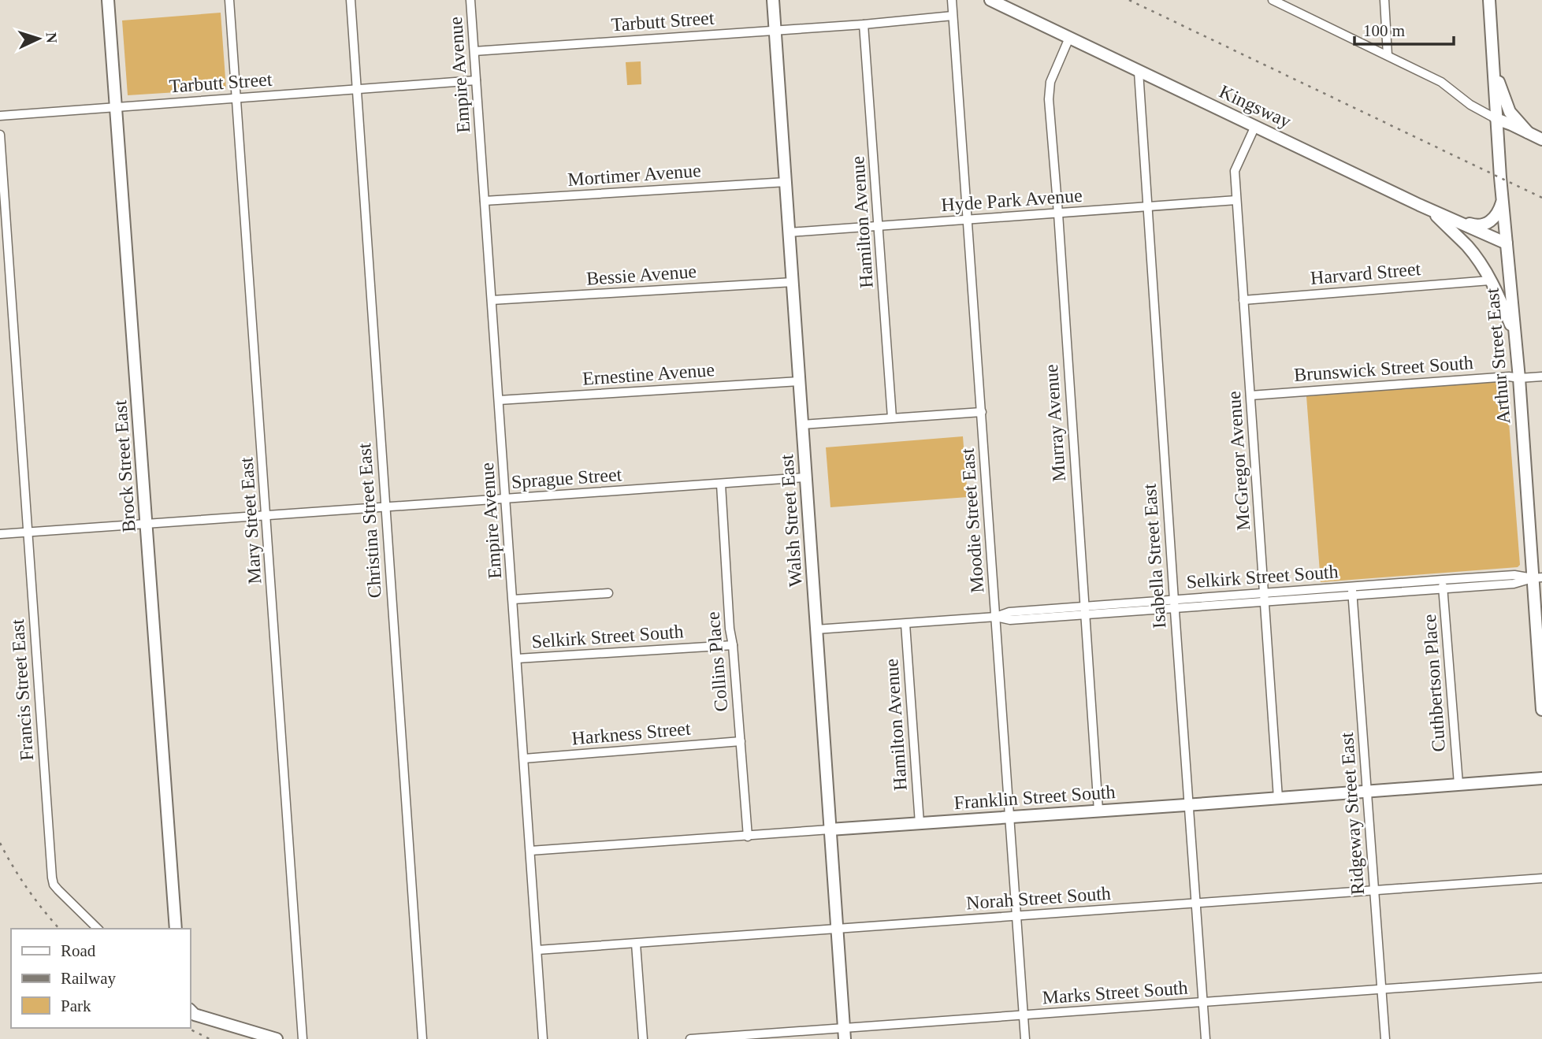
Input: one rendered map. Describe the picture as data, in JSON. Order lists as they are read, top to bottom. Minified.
{"streets":{"street":["Tarbutt Street","Empire Avenue","Kingsway","Mortimer Avenue","Hyde Park Avenue","Hamilton Avenue","Harvard Street","Bessie Avenue","Arthur Street East","Brunswick Street South","Ernestine Avenue","Murray Avenue","McGregor Avenue","Brock Street East","Sprague Street","Mary Street East","Christina Street East","Walsh Street East","Moodie Street East","Isabella Street East","Selkirk Street South","Collins Place","Cuthbertson Place","Francis Street East","Harkness Street","Franklin Street South","Ridgeway Street East","Norah Street South","Marks Street South"]},"crossings":[["Tarbutt Street","Empire Avenue"],["Tarbutt Street","Hamilton Avenue"],["Tarbutt Street","Brock Street East"],["Tarbutt Street","Mary Street East"],["Tarbutt Street","Christina Street East"],["Tarbutt Street","Walsh Street East"],["Tarbutt Street","Moodie Street East"],["Empire Avenue","Mortimer Avenue"],["Empire Avenue","Bessie Avenue"],["Empire Avenue","Ernestine Avenue"],["Empire Avenue","Sprague Street"],["Empire Avenue","Selkirk Street South"],["Empire Avenue","Harkness Street"],["Empire Avenue","Franklin Street South"],["Empire Avenue","Norah Street South"],["Kingsway","Arthur Street East"],["Kingsway","Murray Avenue"],["Kingsway","McGregor Avenue"],["Kingsway","Isabella Street East"],["Mortimer Avenue","Walsh Street East"],["Hyde Park Avenue","Hamilton Avenue"],["Hyde Park Avenue","Murray Avenue"],["Hyde Park Avenue","McGregor Avenue"],["Hyde Park Avenue","Walsh Street East"],["Hyde Park Avenue","Moodie Street East"],["Hyde Park Avenue","Isabella Street East"],["Hamilton Avenue","Selkirk Street South"],["Hamilton Avenue","Franklin Street South"],["Harvard Street","McGregor Avenue"],["Bessie Avenue","Walsh Street East"],["Arthur Street East","Brunswick Street South"],["Arthur Street East","Selkirk Street South"],["Brunswick Street South","McGregor Avenue"],["Ernestine Avenue","Walsh Street East"],["Murray Avenue","Selkirk Street South"],["Murray Avenue","Franklin Street South"],["McGregor Avenue","Selkirk Street South"],["McGregor Avenue","Franklin Street South"],["Brock Street East","Sprague Street"],["Sprague Street","Mary Street East"],["Sprague Street","Christina Street East"],["Sprague Street","Walsh Street East"],["Sprague Street","Collins Place"],["Sprague Street","Francis Street East"],["Walsh Street East","Selkirk Street South"],["Walsh Street East","Franklin Street South"],["Walsh Street East","Norah Street South"],["Walsh Street East","Marks Street South"],["Moodie Street East","Selkirk Street South"],["Moodie Street East","Franklin Street South"],["Moodie Street East","Norah Street South"],["Moodie Street East","Marks Street South"],["Isabella Street East","Selkirk Street South"],["Isabella Street East","Franklin Street South"],["Isabella Street East","Norah Street South"],["Isabella Street East","Marks Street South"],["Selkirk Street South","Collins Place"],["Selkirk Street South","Cuthbertson Place"],["Selkirk Street South","Ridgeway Street East"],["Collins Place","Harkness Street"],["Collins Place","Franklin Street South"],["Cuthbertson Place","Franklin Street South"],["Franklin Street South","Ridgeway Street East"],["Ridgeway Street East","Norah Street South"],["Ridgeway Street East","Marks Street South"]],"legend":["Road","Railway","Park"],"scale_bar":"100 m","north":"right"}
